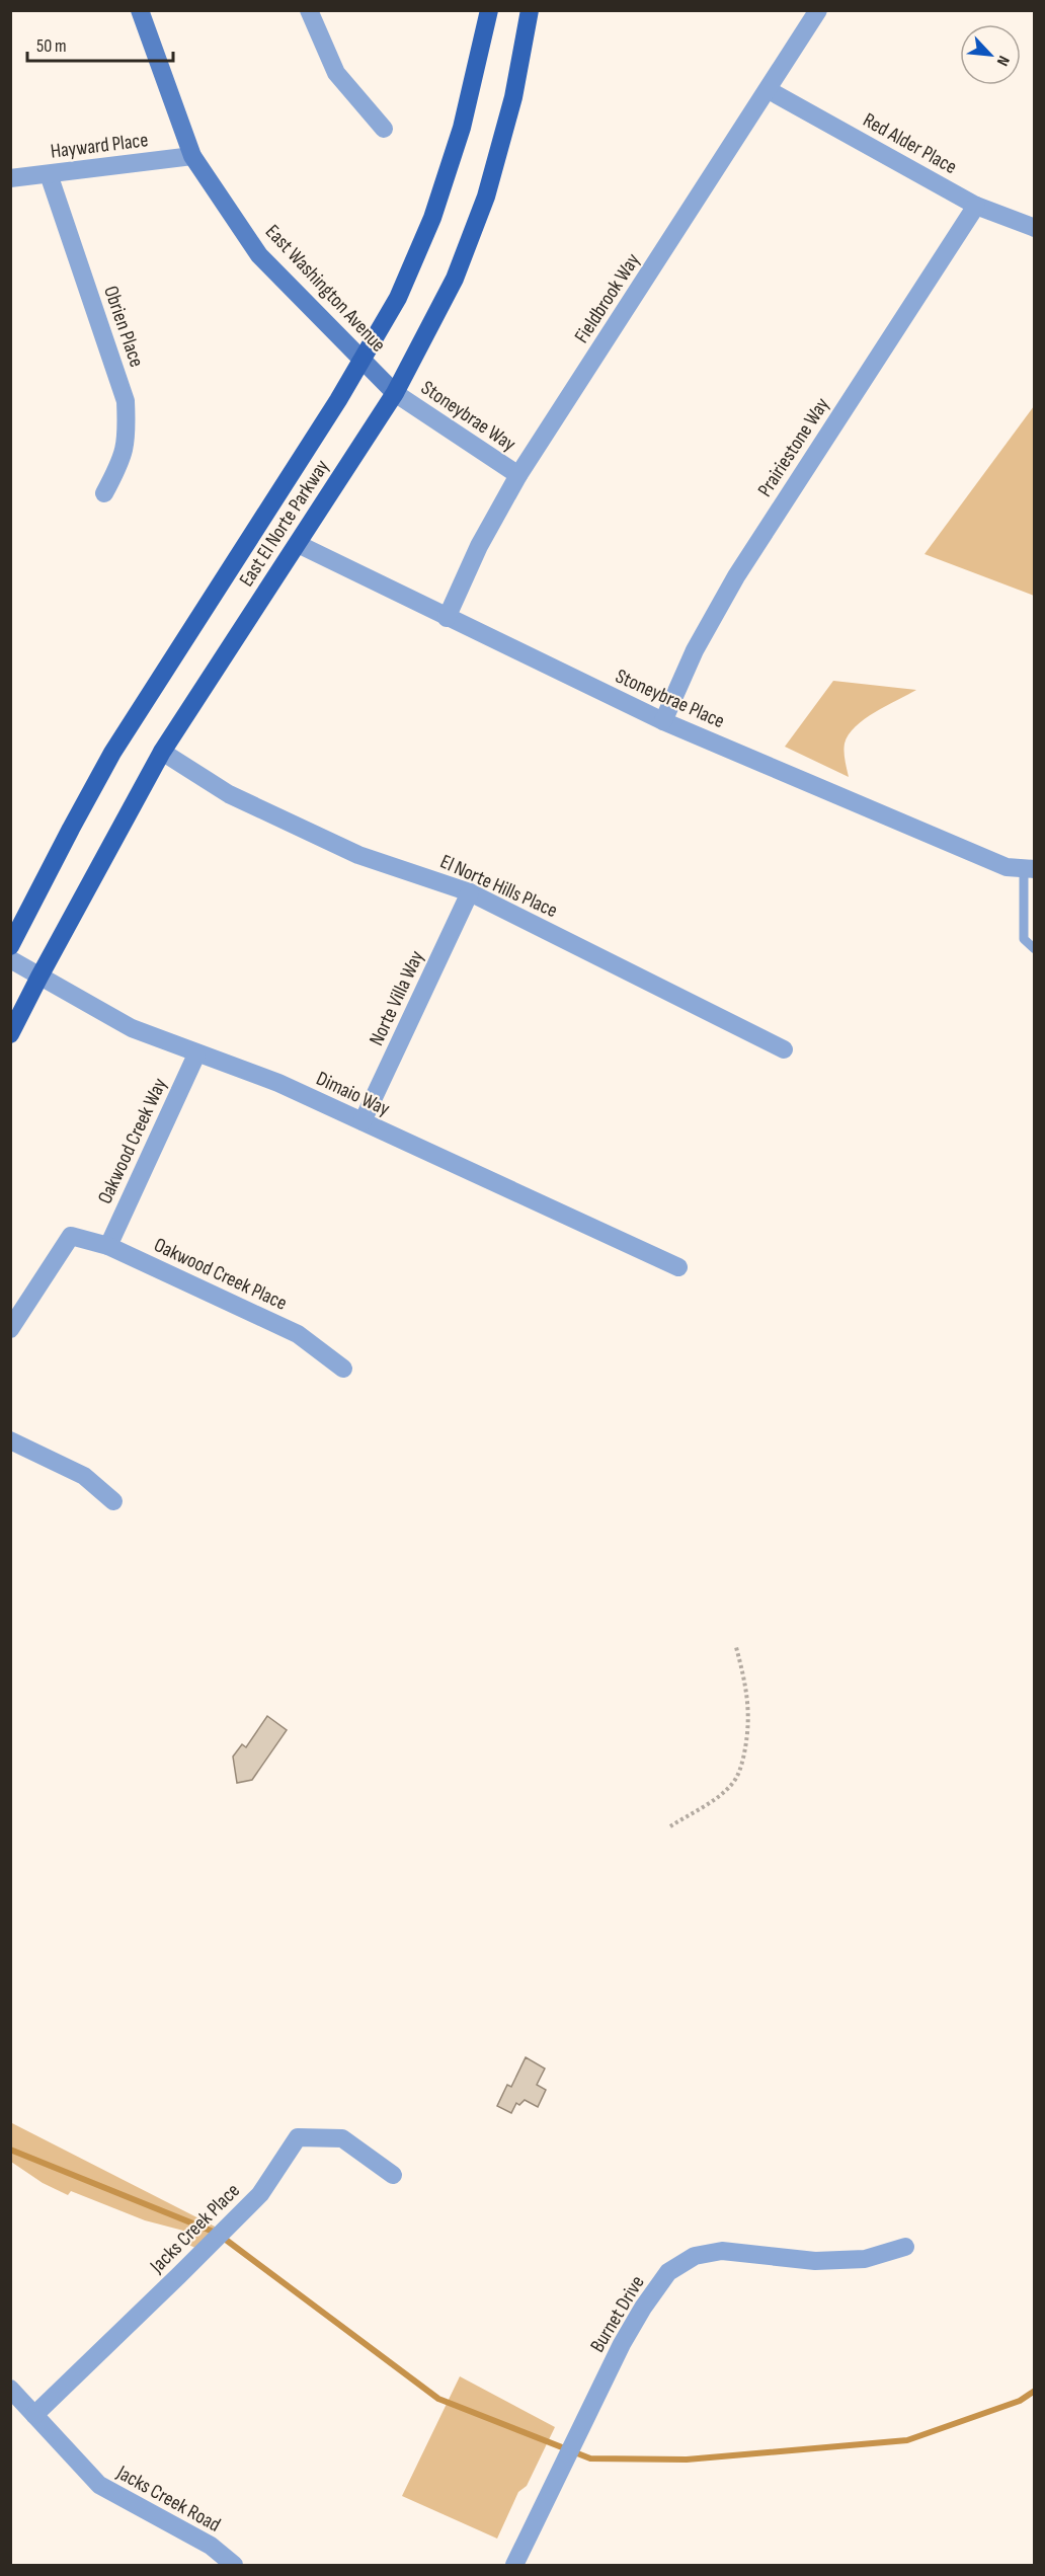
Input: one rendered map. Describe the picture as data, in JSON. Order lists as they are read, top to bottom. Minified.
{"streets":{"main road":["East Washington Avenue","East El Norte Parkway"],"street":["Red Alder Place","Hayward Place","Fieldbrook Way","Obrien Place","Stoneybrae Way","Prairiestone Way","Stoneybrae Place","El Norte Hills Place","Norte Villa Way","Dimaio Way","Oakwood Creek Way","Oakwood Creek Place","Jacks Creek Place","Burnet Drive","Jacks Creek Road"]},"crossings":[["Red Alder Place","Fieldbrook Way"],["Red Alder Place","Prairiestone Way"],["Hayward Place","East Washington Avenue"],["Hayward Place","Obrien Place"],["East Washington Avenue","Stoneybrae Way"],["East Washington Avenue","East El Norte Parkway"],["Fieldbrook Way","Stoneybrae Way"],["Fieldbrook Way","Stoneybrae Place"],["Stoneybrae Way","East El Norte Parkway"],["Prairiestone Way","Stoneybrae Place"],["East El Norte Parkway","Stoneybrae Place"],["East El Norte Parkway","El Norte Hills Place"],["East El Norte Parkway","Dimaio Way"],["El Norte Hills Place","Norte Villa Way"],["Norte Villa Way","Dimaio Way"],["Dimaio Way","Oakwood Creek Way"],["Oakwood Creek Way","Oakwood Creek Place"],["Jacks Creek Place","Jacks Creek Road"]],"scale_bar":"50 m","north":"bottom right"}
